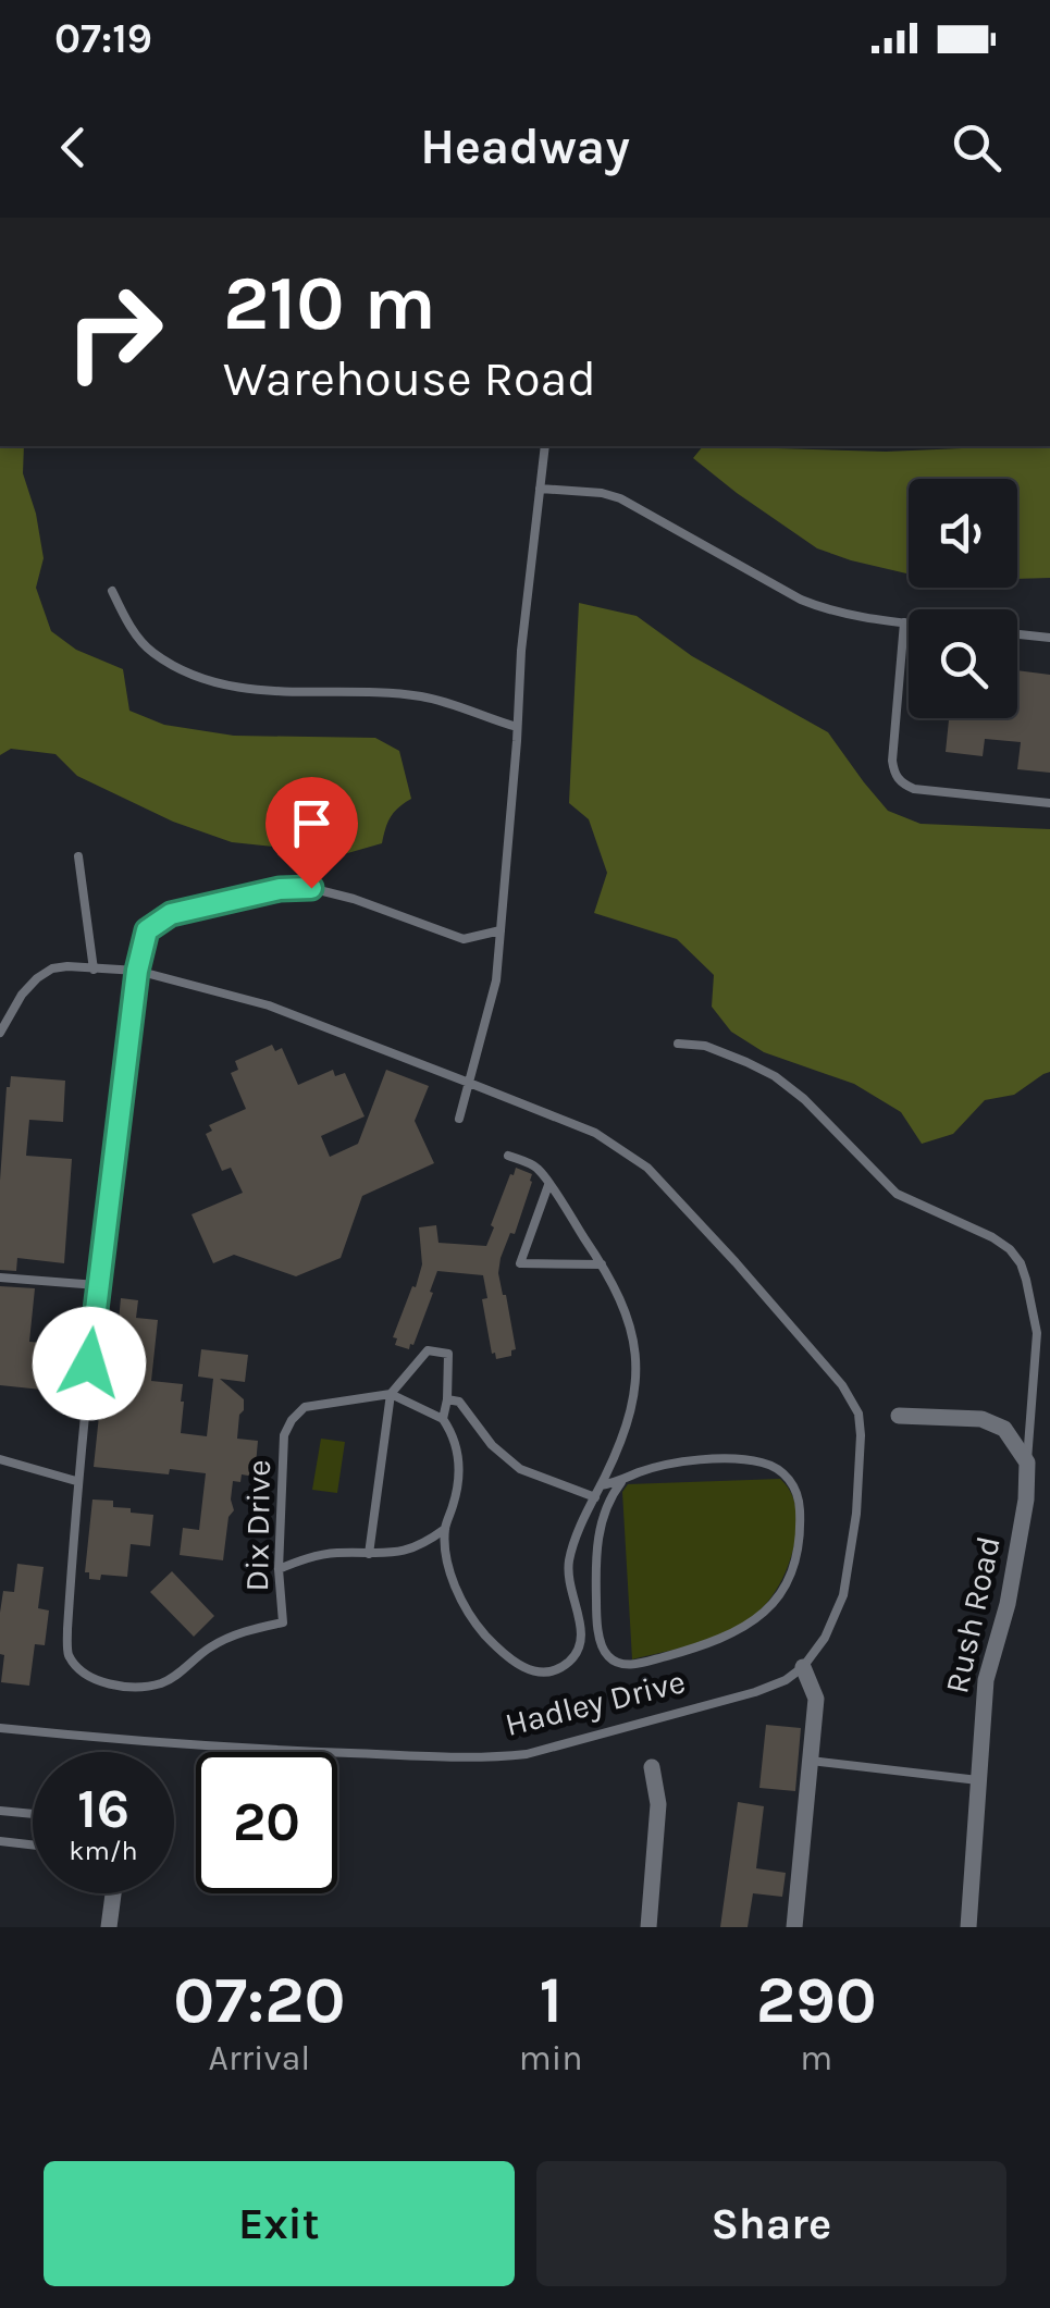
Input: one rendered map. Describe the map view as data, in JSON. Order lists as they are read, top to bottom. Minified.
{"streets":{"street":["Rush Road"],"lane":["Dix Drive","Hadley Drive"]},"page":{"status":"07:19","header":"Headway","turn":["210 m","Warehouse Road"],"speed":"16 km/h","limit":"20","eta":["07:20","Arrival","1","min","290","m"],"buttons":["Exit","Share"]}}
